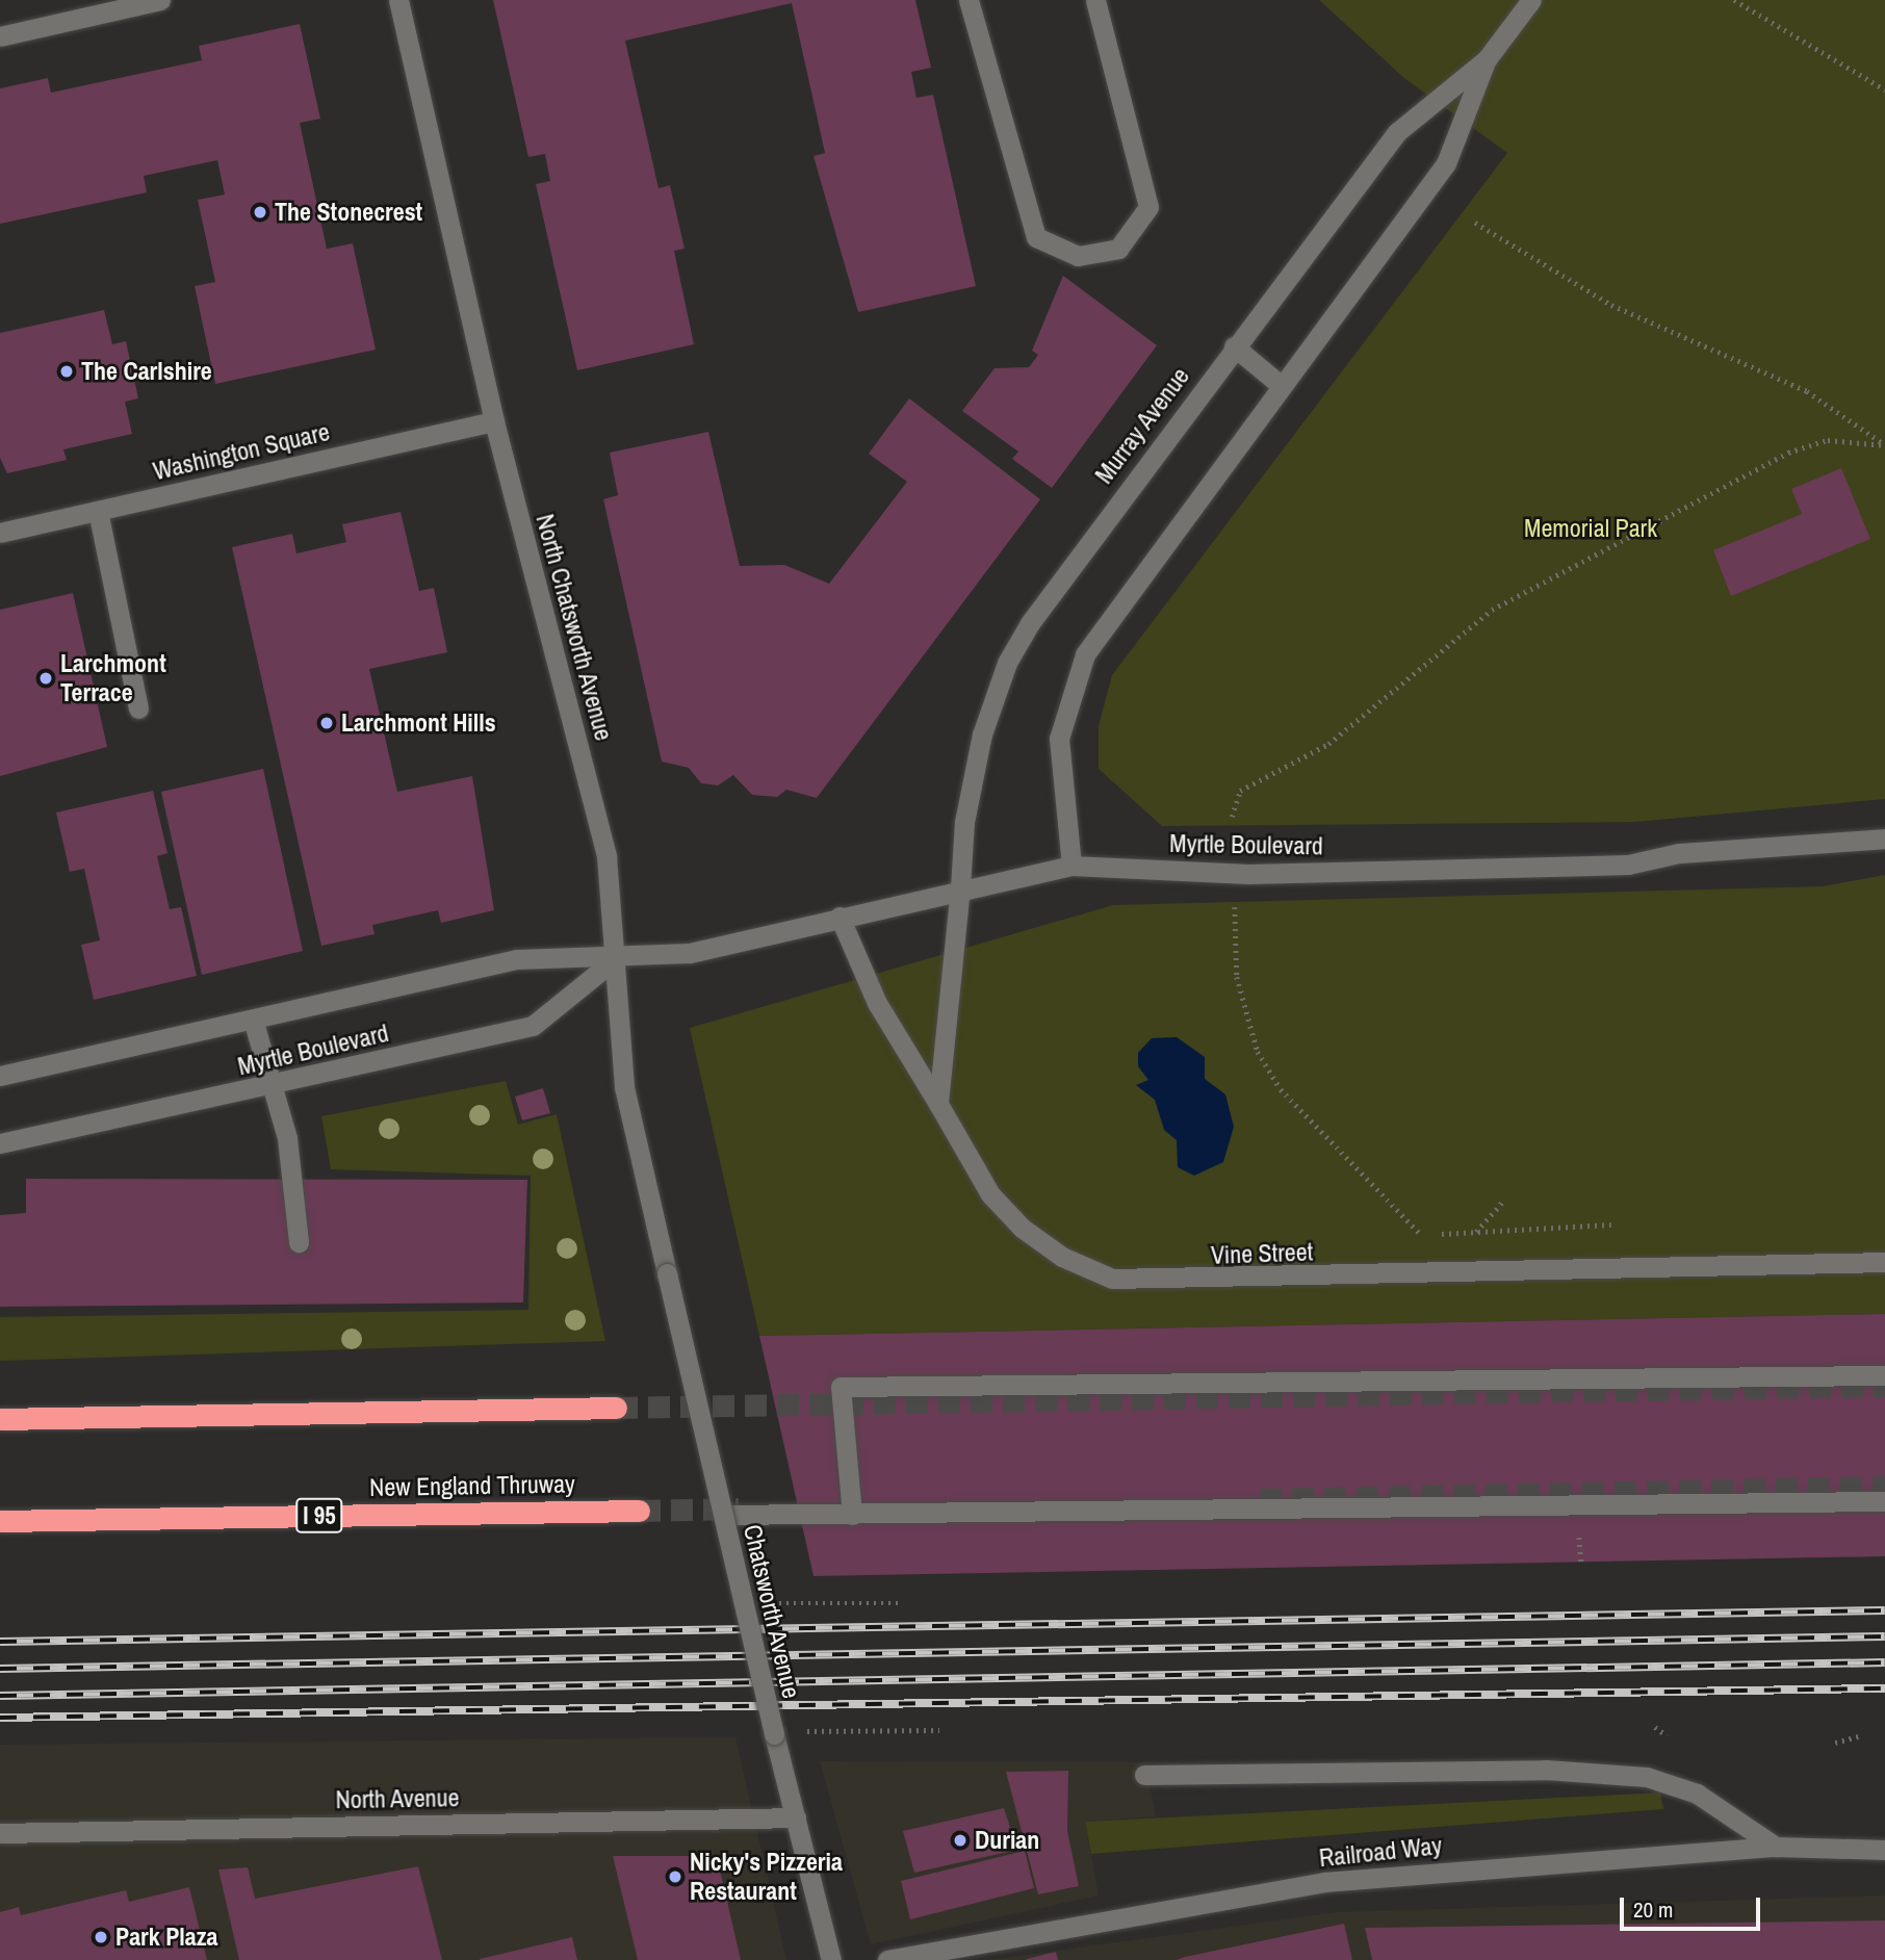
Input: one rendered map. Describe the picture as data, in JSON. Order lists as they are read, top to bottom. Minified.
{"streets":{"highway":["New England Thruway","I 95"],"street":["Murray Avenue","Washington Square","North Chatsworth Avenue","Myrtle Boulevard","Vine Street","Chatsworth Avenue","North Avenue","Railroad Way"]},"crossings":[["Murray Avenue","Myrtle Boulevard"],["Washington Square","North Chatsworth Avenue"],["North Chatsworth Avenue","Myrtle Boulevard"],["North Chatsworth Avenue","Chatsworth Avenue"],["Myrtle Boulevard","Vine Street"],["Chatsworth Avenue","North Avenue"]],"parks":["Memorial Park"],"places":["The Stonecrest","The Carlshire","Larchmont Terrace","Larchmont Hills","Durian","Nicky's Pizzeria Restaurant","Park Plaza"],"scale_bar":"20 m"}
